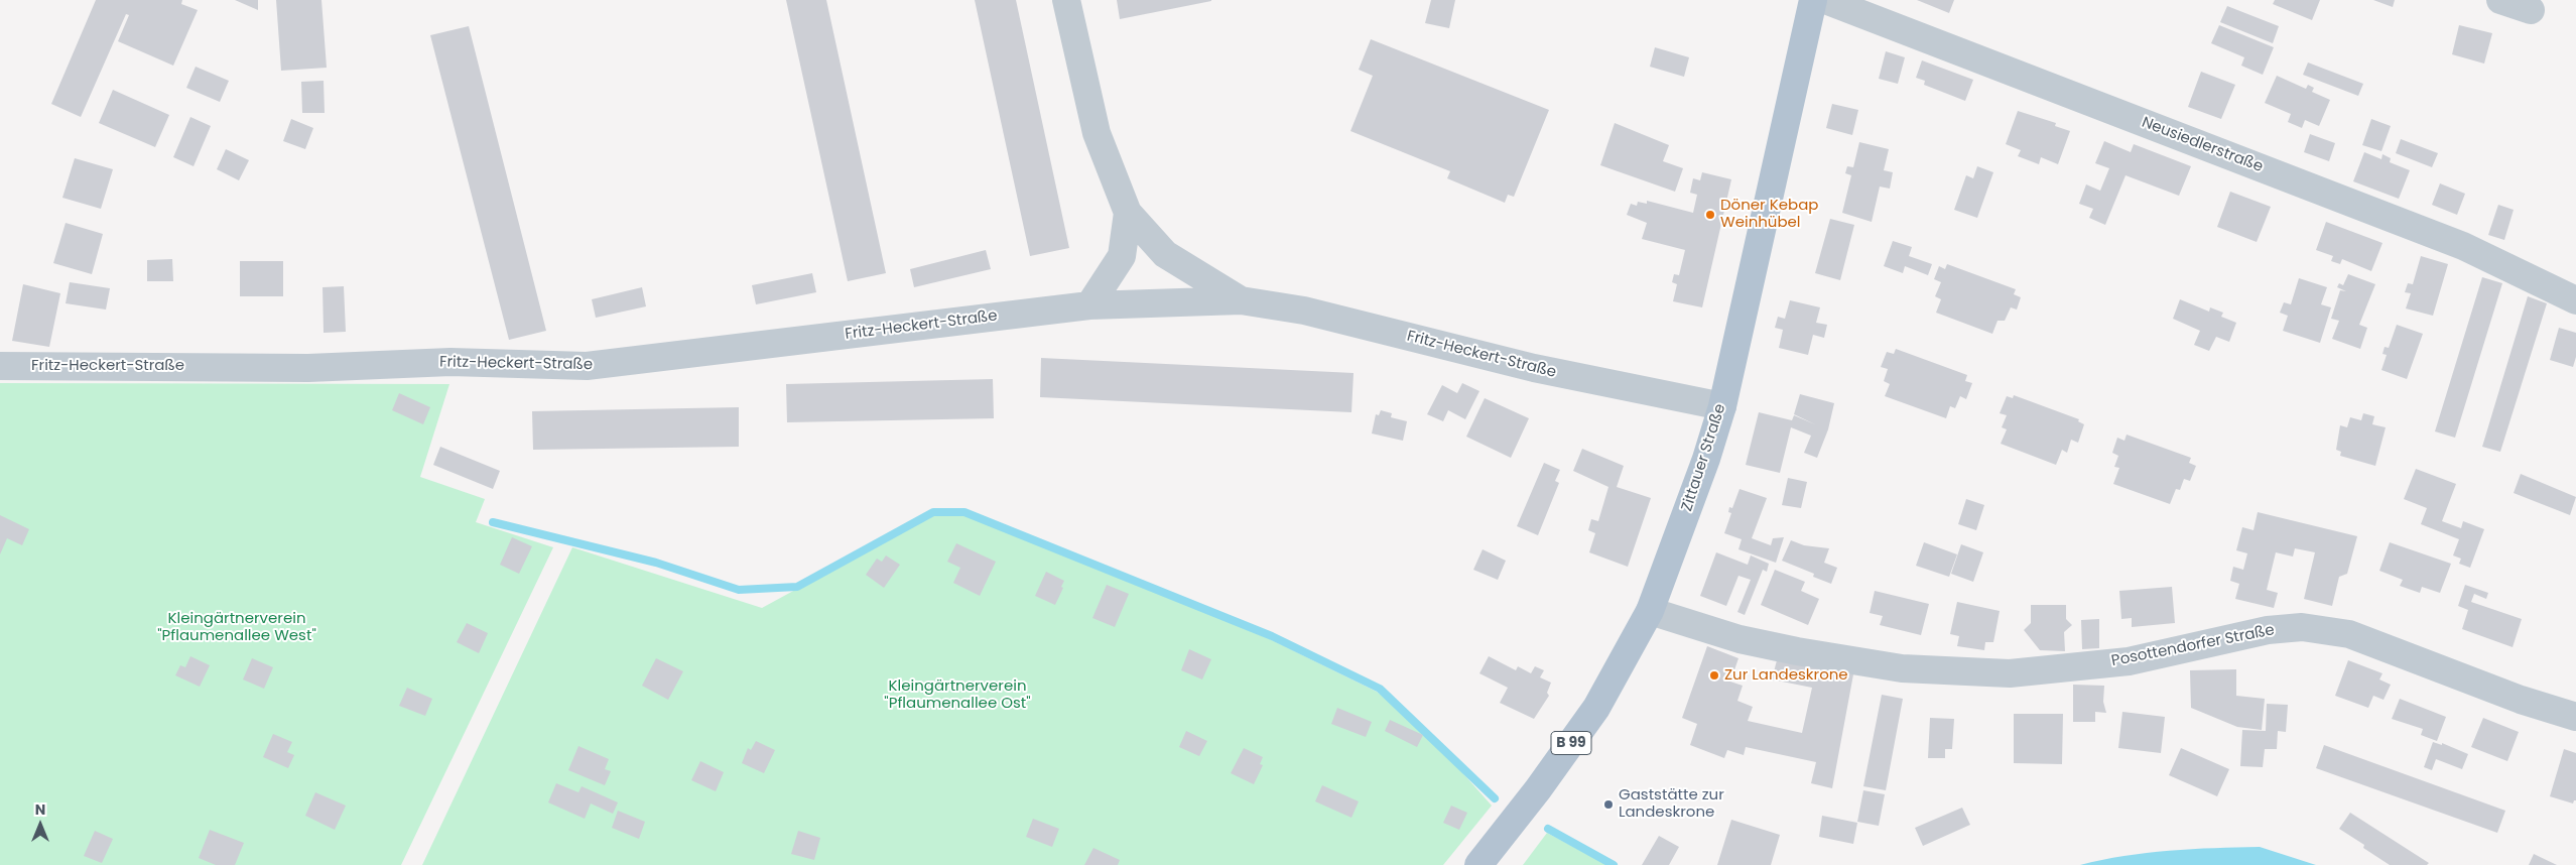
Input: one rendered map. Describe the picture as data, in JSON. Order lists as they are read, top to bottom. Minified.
{"streets":{"main road":["Zittauer Straße","B 99"],"street":["Neusiedlerstraße","Fritz-Heckert-Straße","Posottendorfer Straße"]},"crossings":[["Fritz-Heckert-Straße","Zittauer Straße"],["Zittauer Straße","Posottendorfer Straße"]],"parks":["Kleingärtnerverein \"Pflaumenallee West\"","Kleingärtnerverein \"Pflaumenallee Ost\""],"places":["Döner Kebap Weinhübel","Zur Landeskrone","Gaststätte zur Landeskrone"],"north":"top"}
